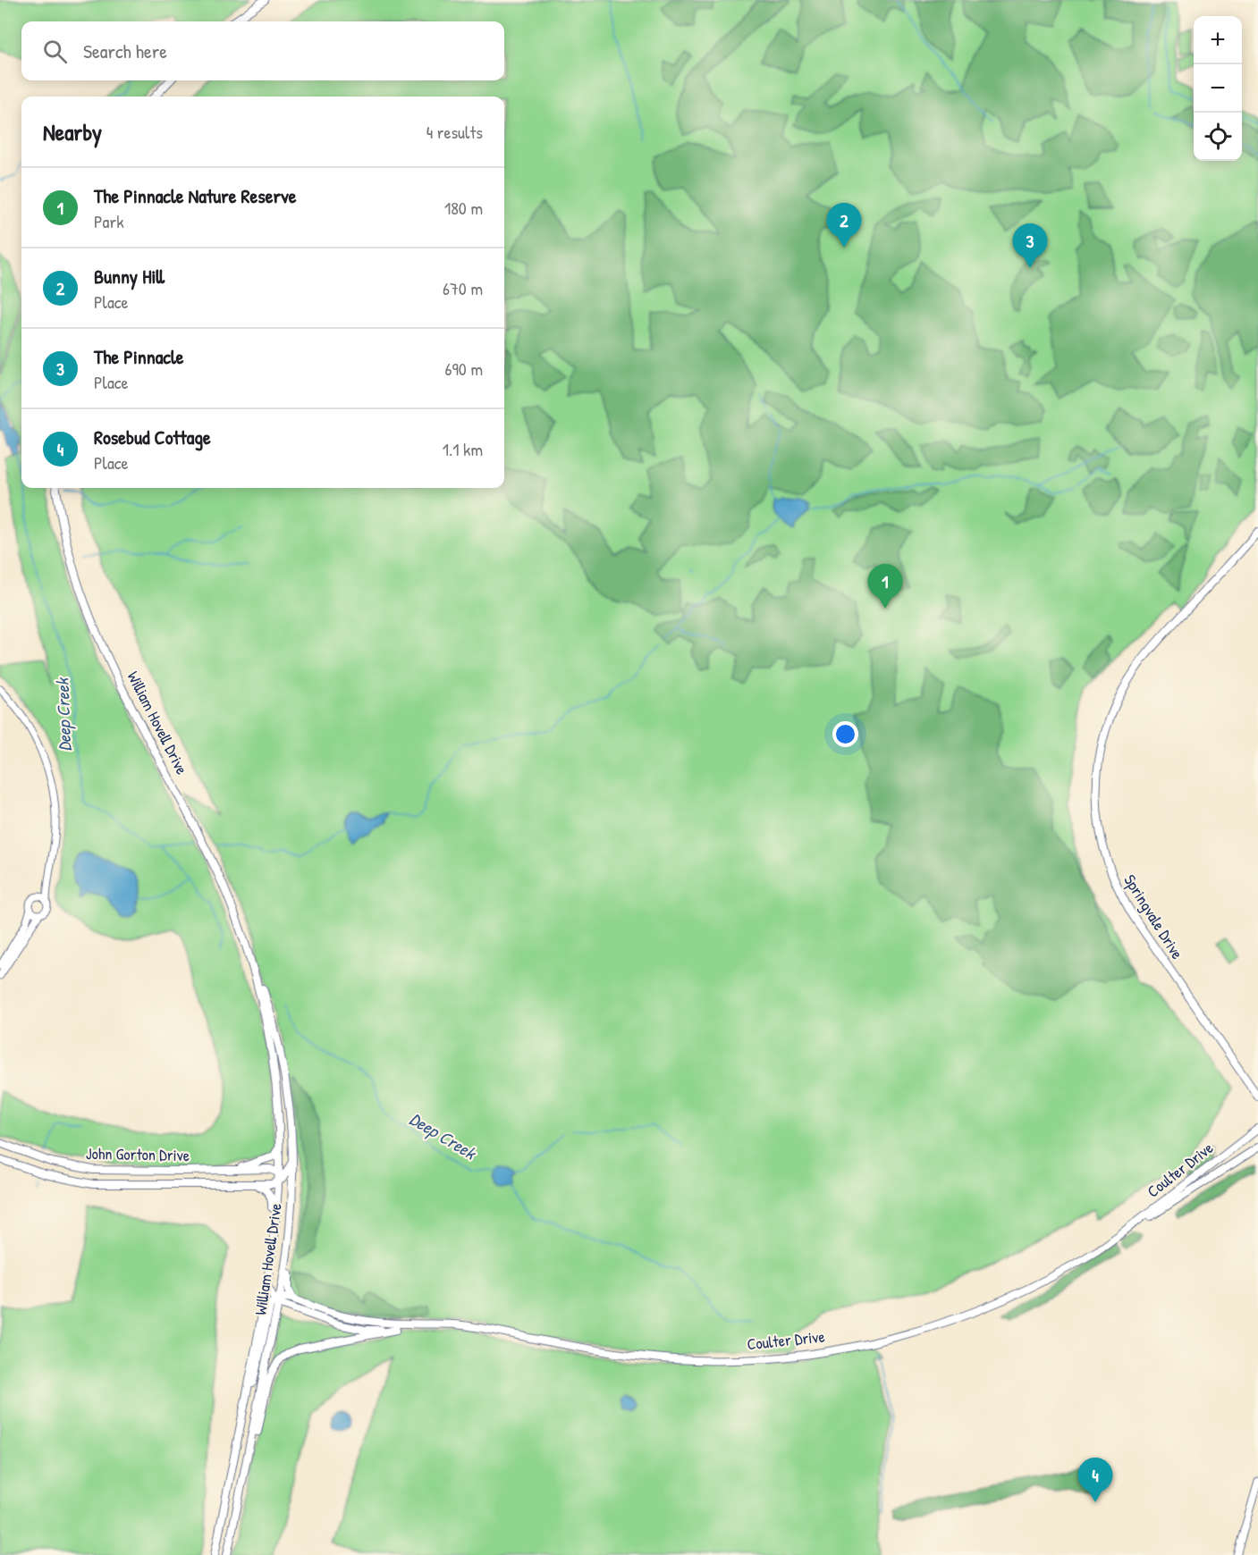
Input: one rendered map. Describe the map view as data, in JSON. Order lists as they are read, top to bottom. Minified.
{"streets":{"main road":["William Hovell Drive","Springvale Drive","John Gorton Drive","Coulter Drive"]},"crossings":[["William Hovell Drive","John Gorton Drive"],["William Hovell Drive","Coulter Drive"]],"water":["Deep Creek"],"page":{"map_buttons":["+","−"],"search":"Search here","heading":["Nearby","4 results"],"list":[{"mark":"1","name":"The Pinnacle Nature Reserve","note":"Park","value":"180 m"},{"mark":"2","name":"Bunny Hill","note":"Place","value":"670 m"},{"mark":"3","name":"The Pinnacle","note":"Place","value":"690 m"},{"mark":"4","name":"Rosebud Cottage","note":"Place","value":"1.1 km"}],"pins":["2","3","1","4"]}}
